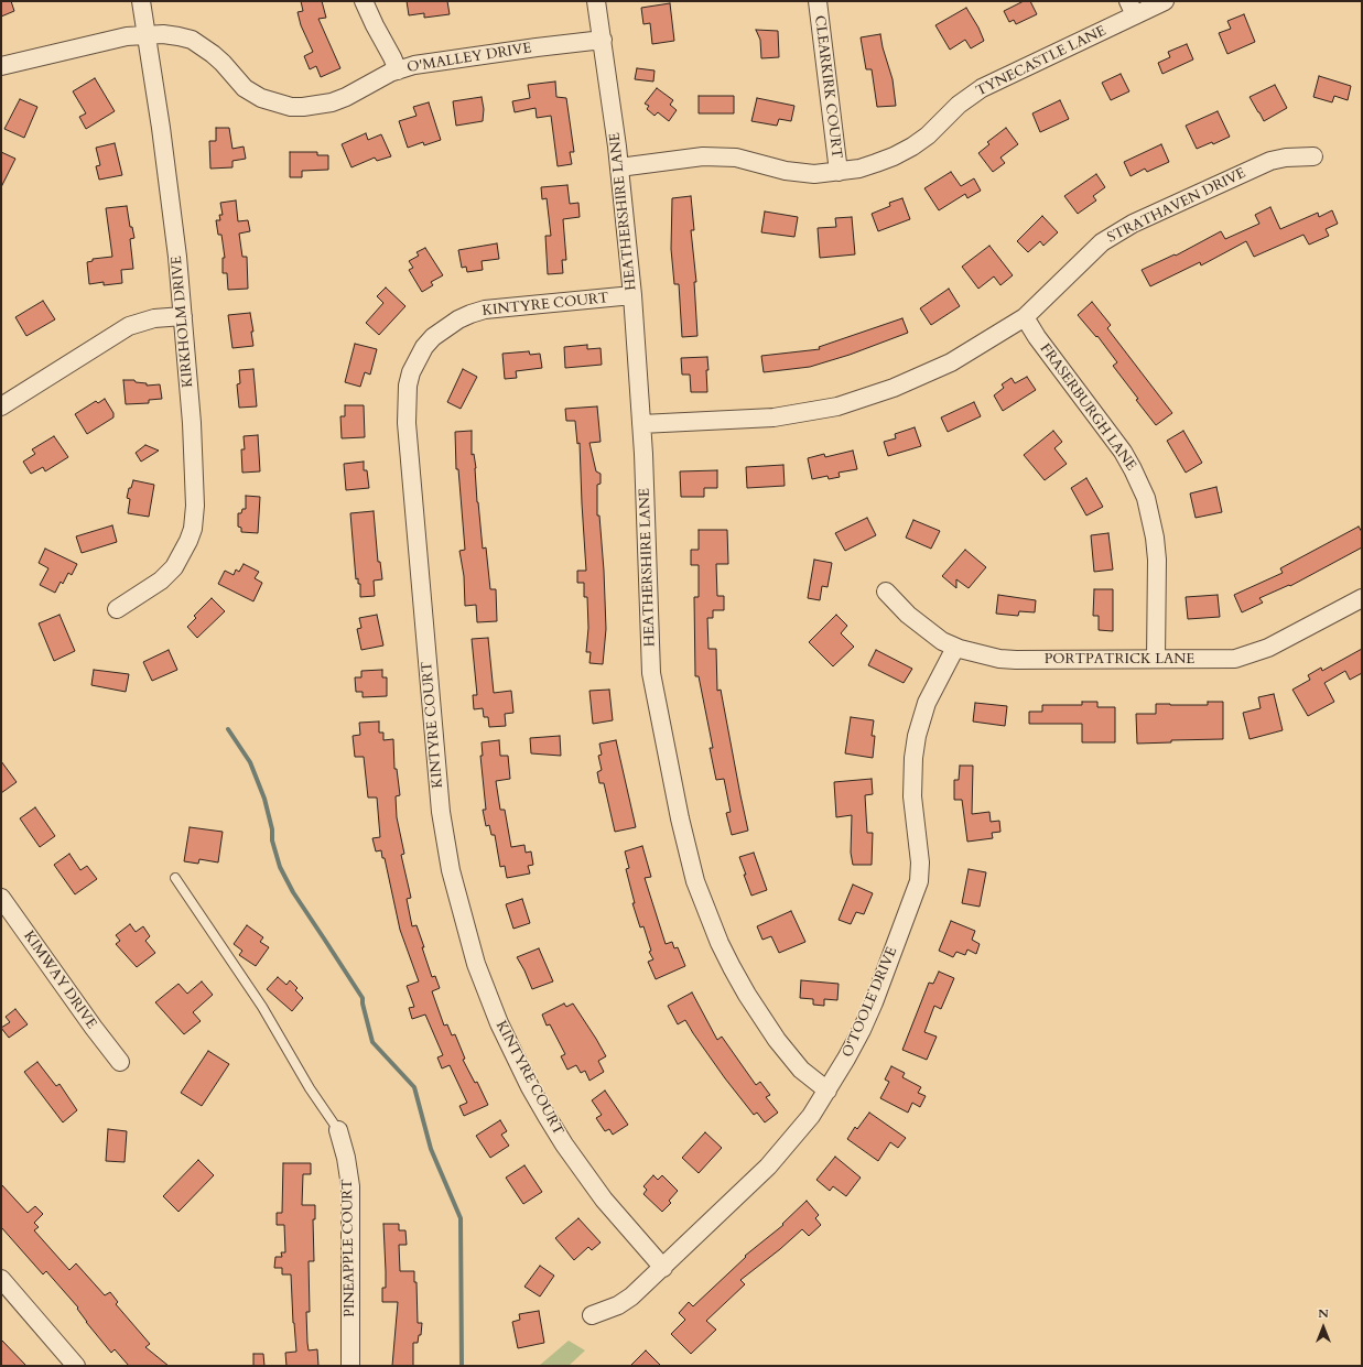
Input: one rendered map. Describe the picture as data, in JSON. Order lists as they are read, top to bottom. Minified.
{"streets":{"street":["O'MALLEY DRIVE","TYNECASTLE LANE","CLEARKIRK COURT","STRATHAVEN DRIVE","HEATHERSHIRE LANE","KINTYRE COURT","KIRKHOLM DRIVE","FRASERBURGH LANE","PORTPATRICK LANE","KIMWAY DRIVE","O'TOOLE DRIVE","PINEAPPLE COURT"]},"crossings":[["O'MALLEY DRIVE","HEATHERSHIRE LANE"],["O'MALLEY DRIVE","KIRKHOLM DRIVE"],["TYNECASTLE LANE","CLEARKIRK COURT"],["TYNECASTLE LANE","HEATHERSHIRE LANE"],["STRATHAVEN DRIVE","HEATHERSHIRE LANE"],["STRATHAVEN DRIVE","FRASERBURGH LANE"],["HEATHERSHIRE LANE","KINTYRE COURT"],["HEATHERSHIRE LANE","O'TOOLE DRIVE"],["KINTYRE COURT","O'TOOLE DRIVE"],["FRASERBURGH LANE","PORTPATRICK LANE"],["PORTPATRICK LANE","O'TOOLE DRIVE"]],"north":"top"}
